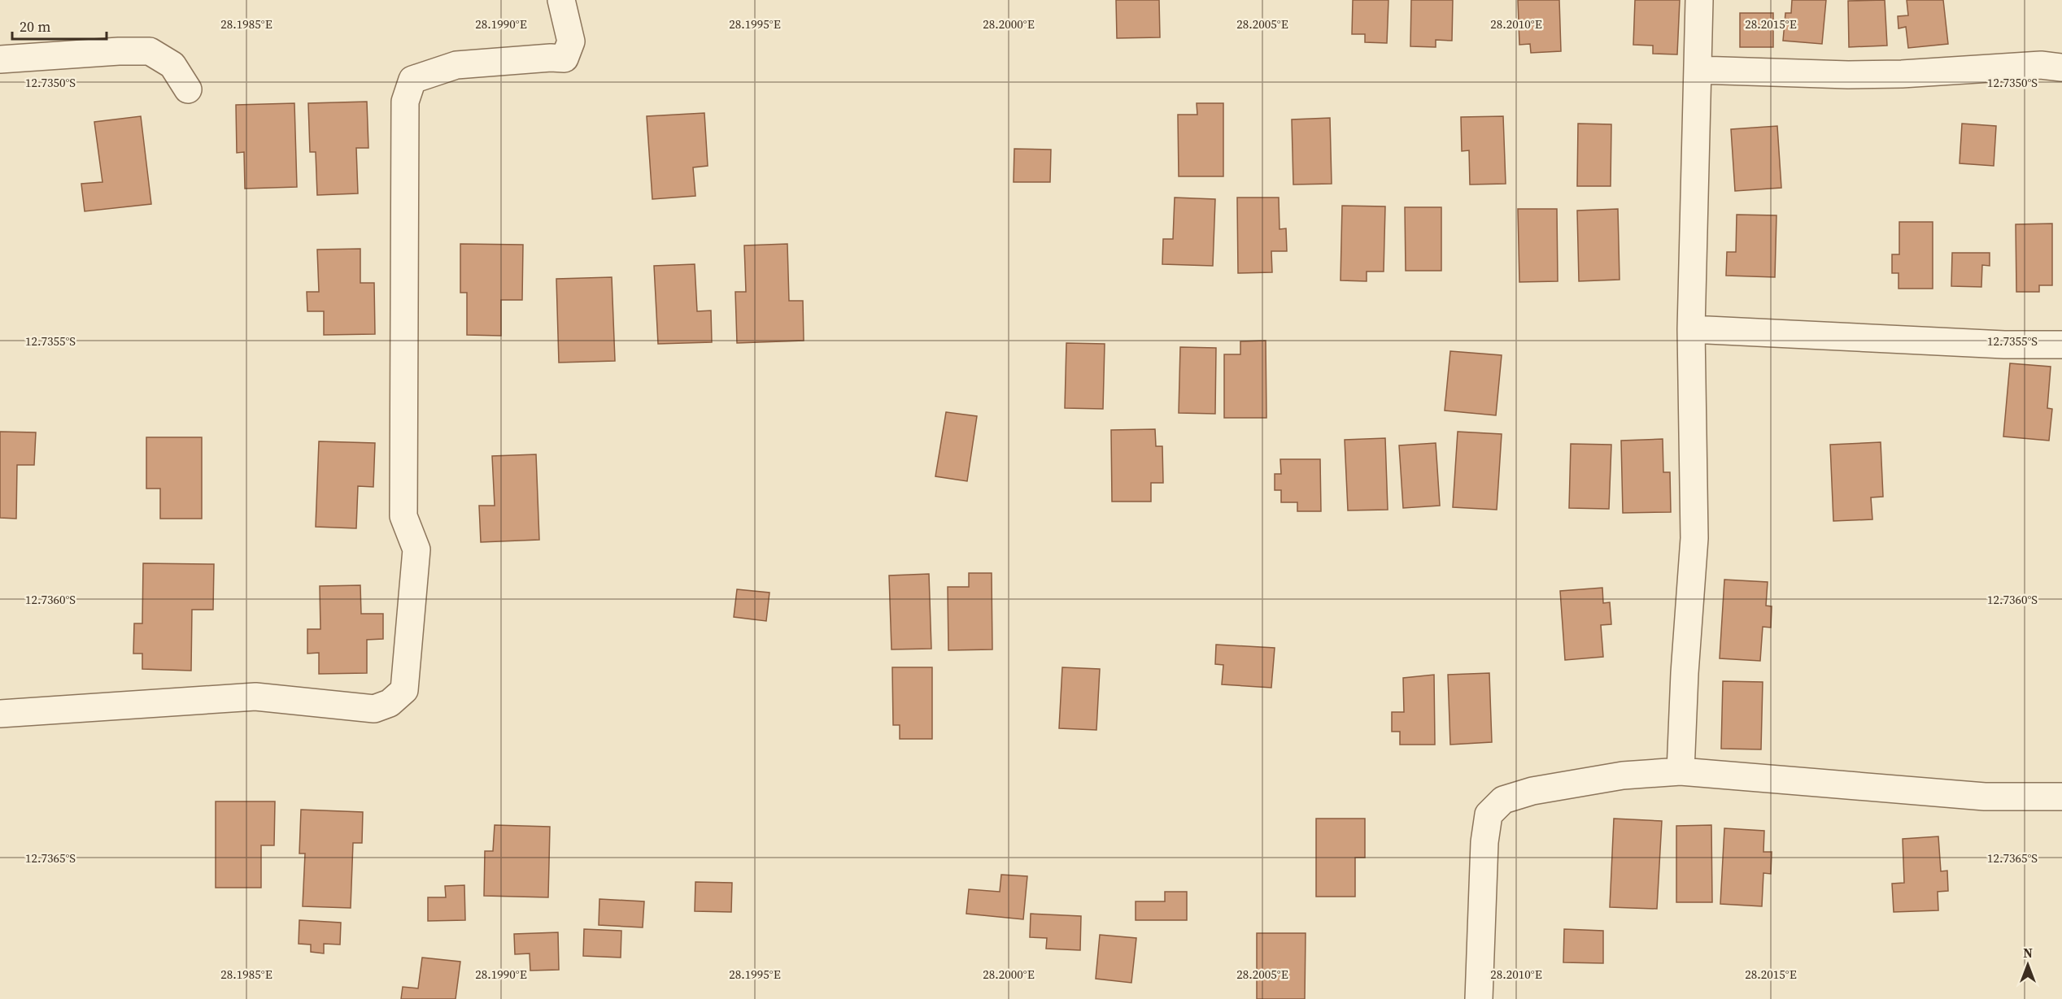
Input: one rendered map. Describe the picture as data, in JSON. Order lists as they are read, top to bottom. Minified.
{"scale_bar":"20 m","north":"top","coordinates":["28.1985°E","28.1990°E","28.1995°E","28.2000°E","28.2005°E","28.2010°E","28.2015°E","12.7350°S","12.7355°S","12.7360°S","12.7365°S"]}
